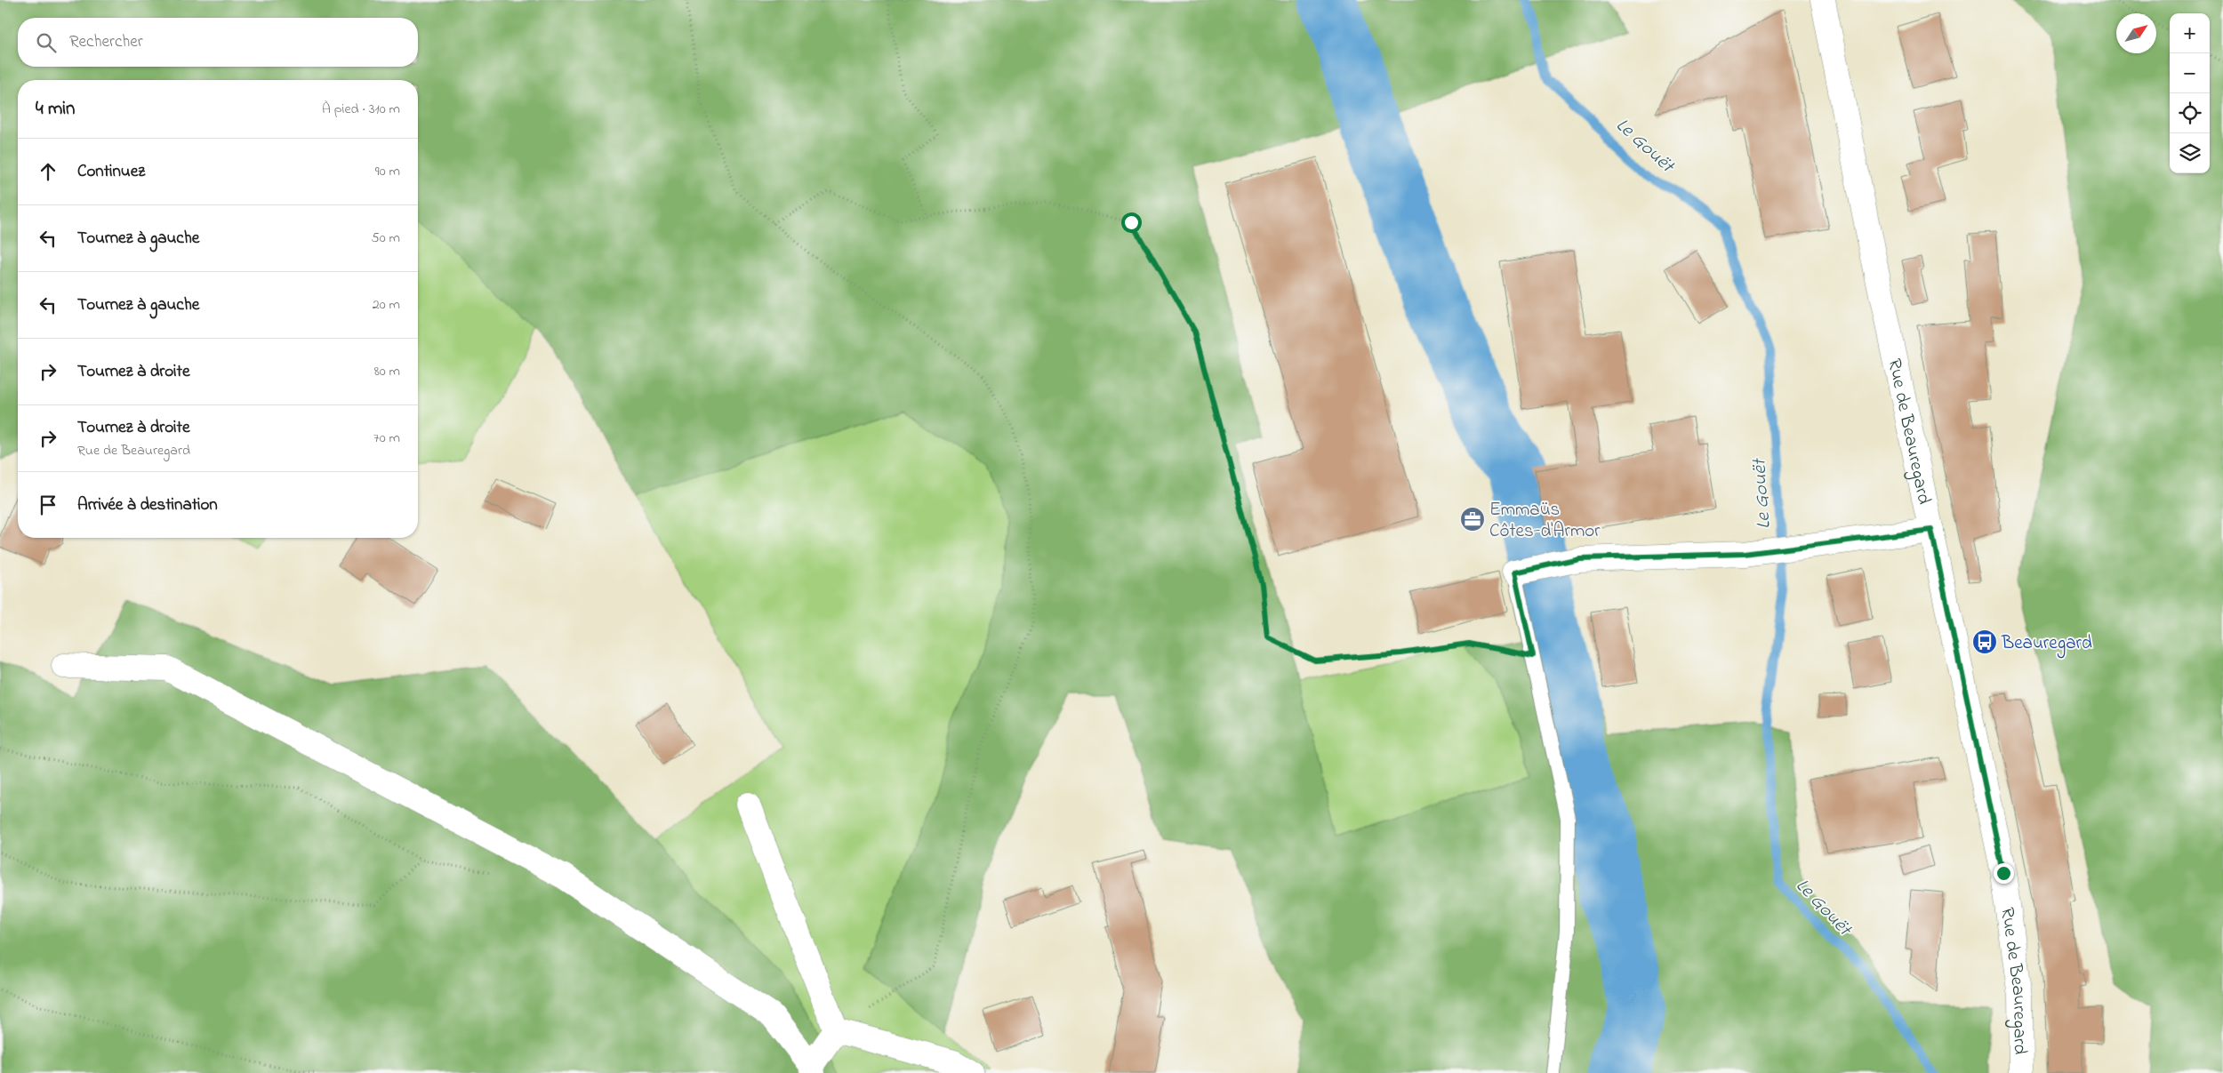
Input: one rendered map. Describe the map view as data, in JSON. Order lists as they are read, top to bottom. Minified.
{"streets":{"street":["Rue de Beauregard"]},"water":["Le Gouët"],"places":{"office":["Emmaüs Côtes-d'Armor"],"bus stop":["Beauregard"]},"north":"top right","page":{"map_buttons":["+","−"],"search":"Rechercher","heading":["4 min","À pied · 310 m"],"list":[["Continuez","90 m"],["Tournez à gauche","50 m"],["Tournez à gauche","20 m"],["Tournez à droite","80 m"],["Tournez à droite","Rue de Beauregard","70 m"],"Arrivée à destination"]}}
